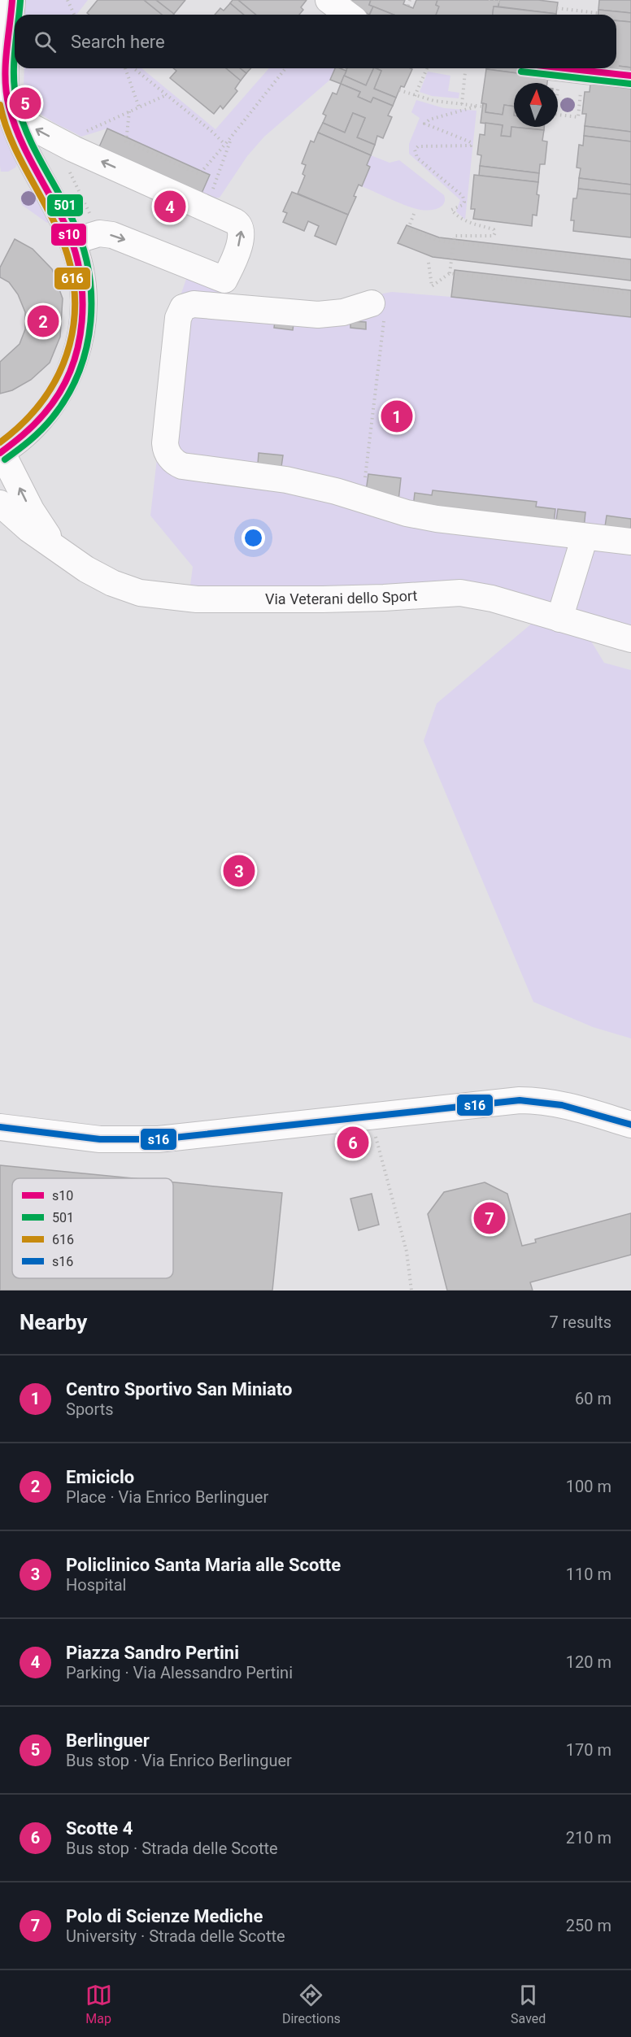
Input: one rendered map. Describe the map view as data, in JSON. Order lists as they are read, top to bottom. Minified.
{"streets":{"street":["Via Veterani dello Sport"]},"lines":["transit line s10","transit line 501","transit line 616","transit line s16"],"legend":["s10","501","616","s16"],"north":"top","page":{"search":"Search here","pins":["5","4","2","1","3","6","7"],"heading":["Nearby","7 results"],"list":[{"mark":"1","name":"Centro Sportivo San Miniato","note":"Sports","value":"60 m"},{"mark":"2","name":"Emiciclo","note":"Place · Via Enrico Berlinguer","value":"100 m"},{"mark":"3","name":"Policlinico Santa Maria alle Scotte","note":"Hospital","value":"110 m"},{"mark":"4","name":"Piazza Sandro Pertini","note":"Parking · Via Alessandro Pertini","value":"120 m"},{"mark":"5","name":"Berlinguer","note":"Bus stop · Via Enrico Berlinguer","value":"170 m"},{"mark":"6","name":"Scotte 4","note":"Bus stop · Strada delle Scotte","value":"210 m"},{"mark":"7","name":"Polo di Scienze Mediche","note":"University · Strada delle Scotte","value":"250 m"}],"nav":["Map","Directions","Saved"]}}
